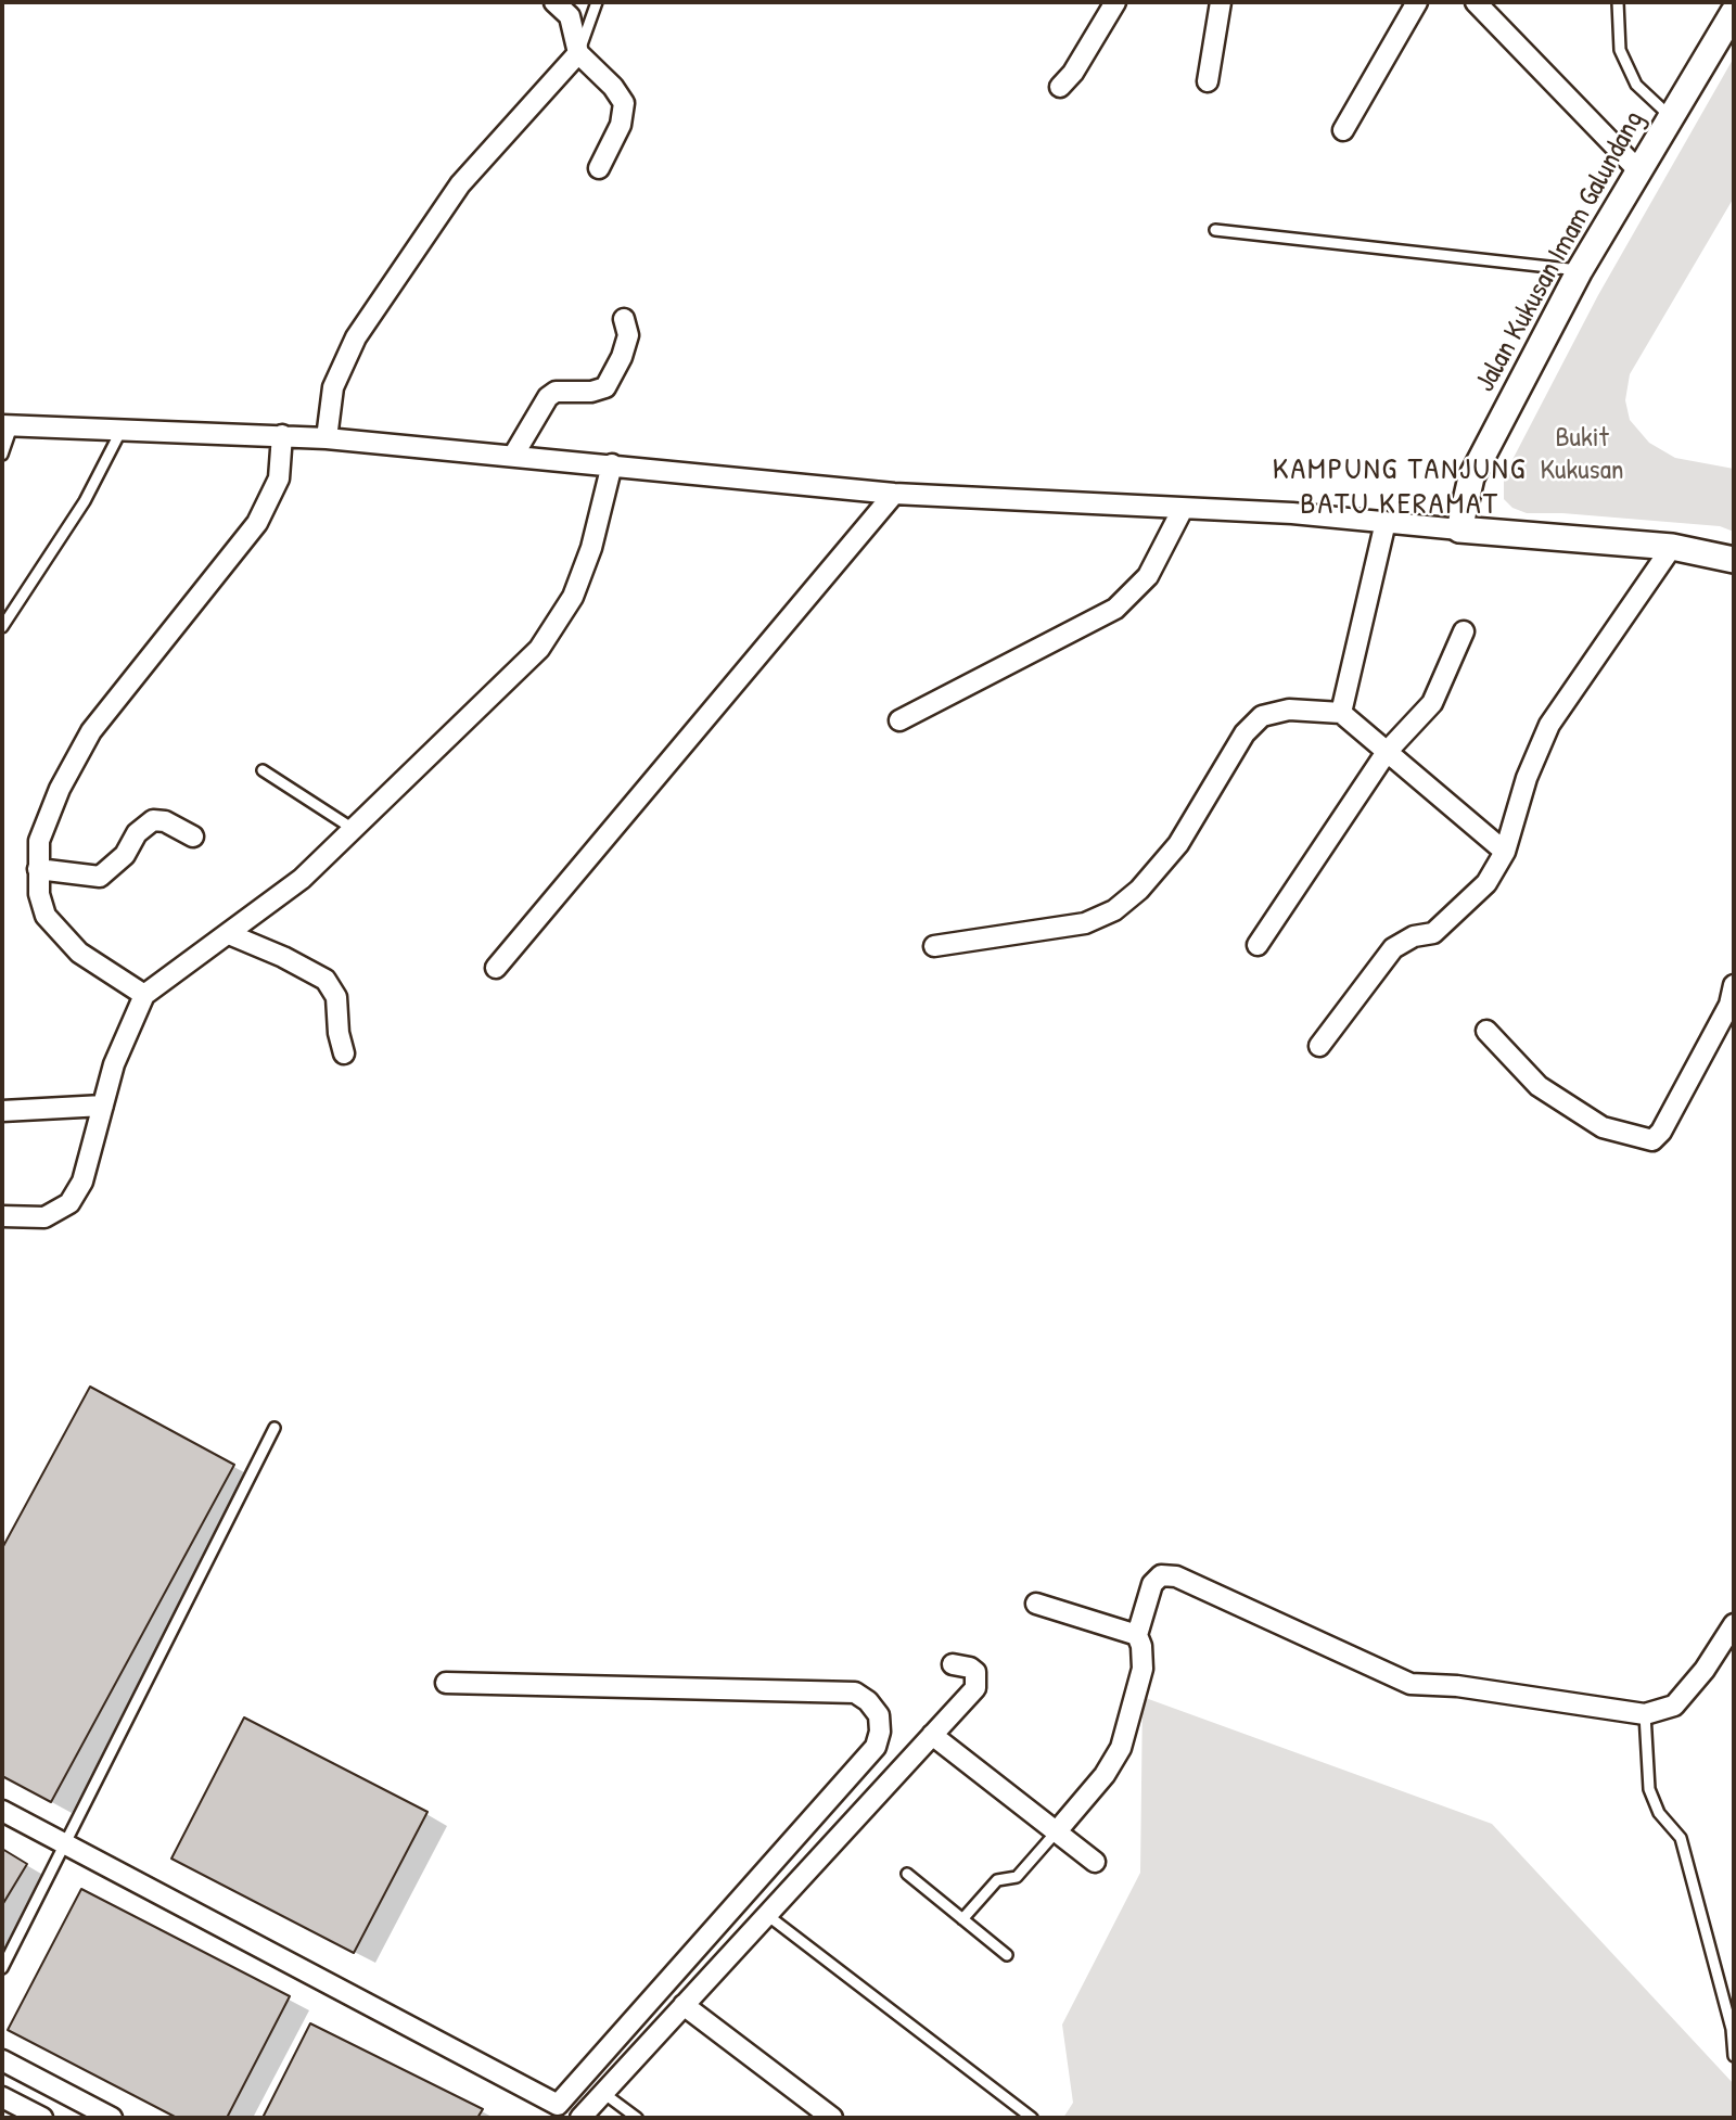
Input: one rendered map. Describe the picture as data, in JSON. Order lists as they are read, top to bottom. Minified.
{"streets":{"street":["Jalan Kukusan Imam Galundang"]},"districts":["KAMPUNG TANJUNG BATU KERAMAT"],"parks":["Bukit Kukusan"]}
